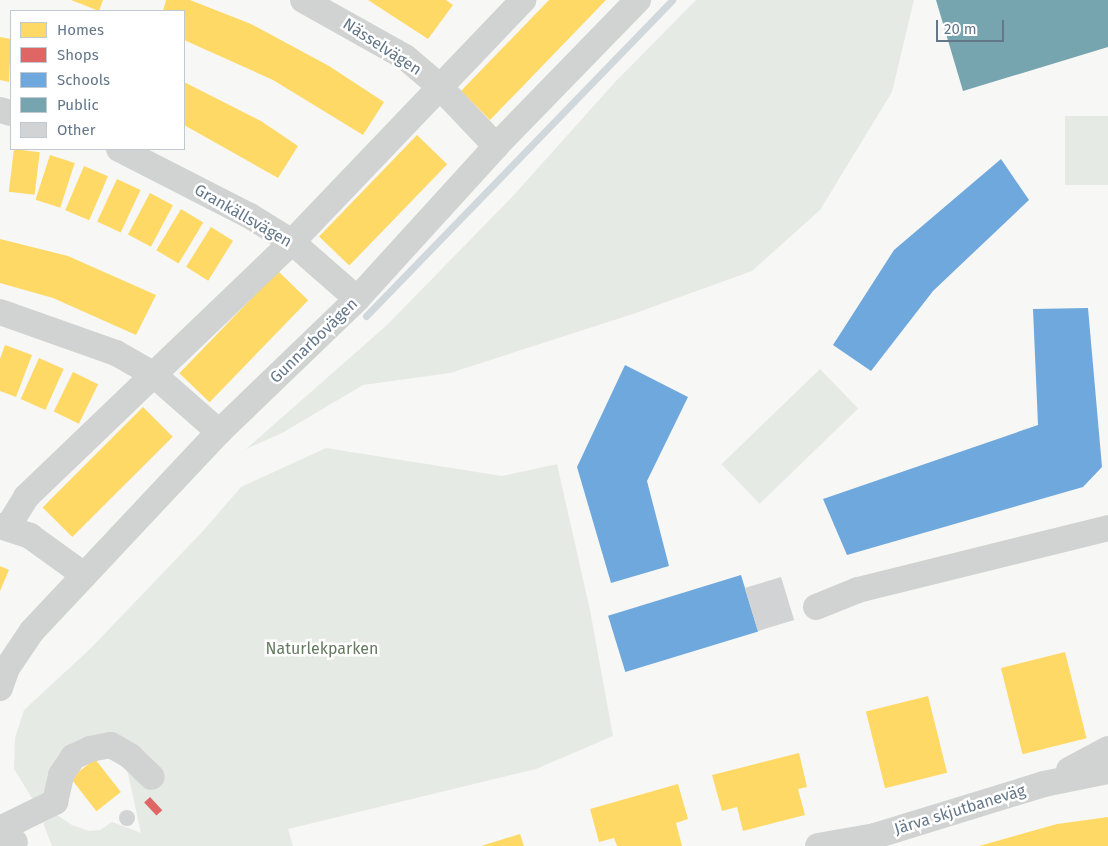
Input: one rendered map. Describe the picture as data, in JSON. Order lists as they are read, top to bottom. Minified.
{"streets":{"street":["Nässelvägen","Grankällsvägen","Gunnarbovägen","Järva skjutbaneväg"]},"crossings":[["Nässelvägen","Gunnarbovägen"],["Grankällsvägen","Gunnarbovägen"]],"parks":["Naturlekparken"],"legend":["Homes","Shops","Schools","Public","Other"],"scale_bar":"20 m"}
